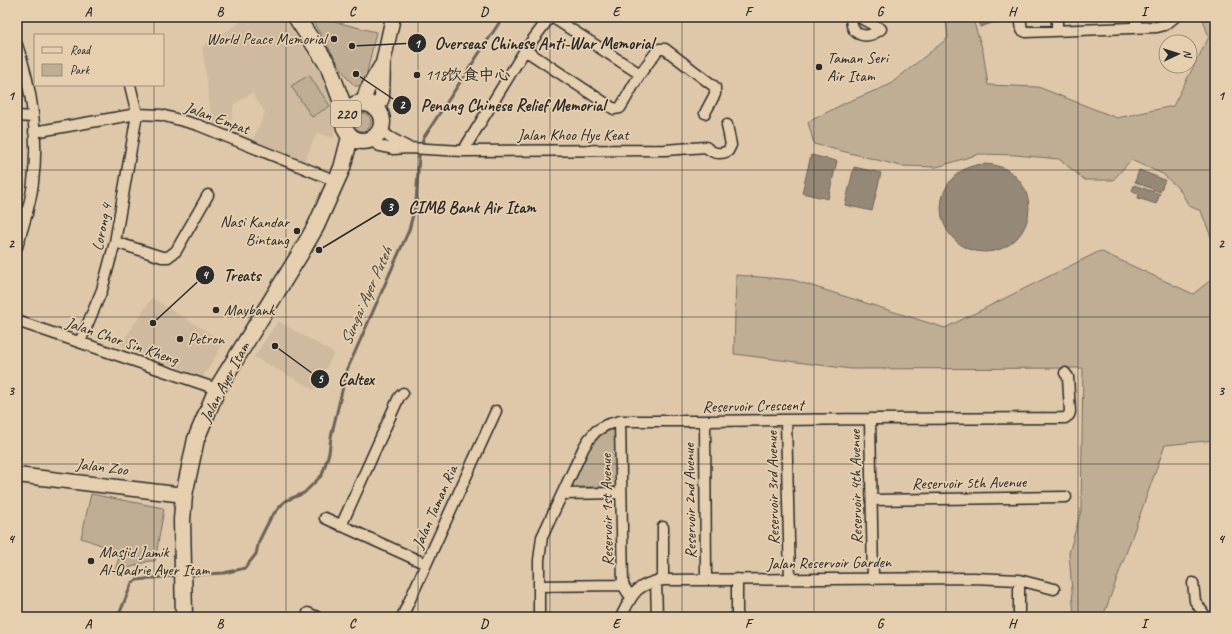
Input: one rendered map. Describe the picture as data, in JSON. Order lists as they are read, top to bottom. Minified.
{"streets":{"main road":["220","Jalan Ayer Itam","Jalan Zoo"],"street":["Jalan Empat","Jalan Khoo Hye Keat","Lorong 4","Jalan Chor Sin Kheng","Reservoir Crescent","Reservoir 5th Avenue","Reservoir 4th Avenue","Reservoir 3rd Avenue","Reservoir 2nd Avenue","Jalan Taman Ria","Reservoir 1st Avenue","Jalan Reservoir Garden"]},"crossings":[["220","Jalan Khoo Hye Keat"],["220","Jalan Ayer Itam"],["Jalan Empat","Lorong 4"],["Jalan Empat","Jalan Ayer Itam"],["Jalan Khoo Hye Keat","Jalan Ayer Itam"],["Lorong 4","Jalan Chor Sin Kheng"],["Jalan Chor Sin Kheng","Jalan Ayer Itam"],["Jalan Ayer Itam","Jalan Zoo"],["Reservoir Crescent","Reservoir 4th Avenue"],["Reservoir Crescent","Reservoir 3rd Avenue"],["Reservoir Crescent","Reservoir 2nd Avenue"],["Reservoir Crescent","Reservoir 1st Avenue"],["Reservoir 5th Avenue","Reservoir 4th Avenue"],["Reservoir 4th Avenue","Jalan Reservoir Garden"],["Reservoir 3rd Avenue","Jalan Reservoir Garden"],["Reservoir 2nd Avenue","Jalan Reservoir Garden"],["Reservoir 1st Avenue","Jalan Reservoir Garden"]],"water":["Sungai Ayer Puteh"],"places":["World Peace Memorial","Overseas Chinese Anti-War Memorial","Taman Seri Air Itam","Penang Chinese Relief Memorial","118饮食中心","Nasi Kandar Bintang","CIMB Bank Air Itam","Maybank","Treats","Petron","Caltex","Masjid Jamik Al-Qadrie Ayer Itam"],"legend":["Road","Park"],"north":"right","grid":{"columns":["A","B","C","D","E","F","G","H","I"],"rows":["1","2","3","4"]}}
